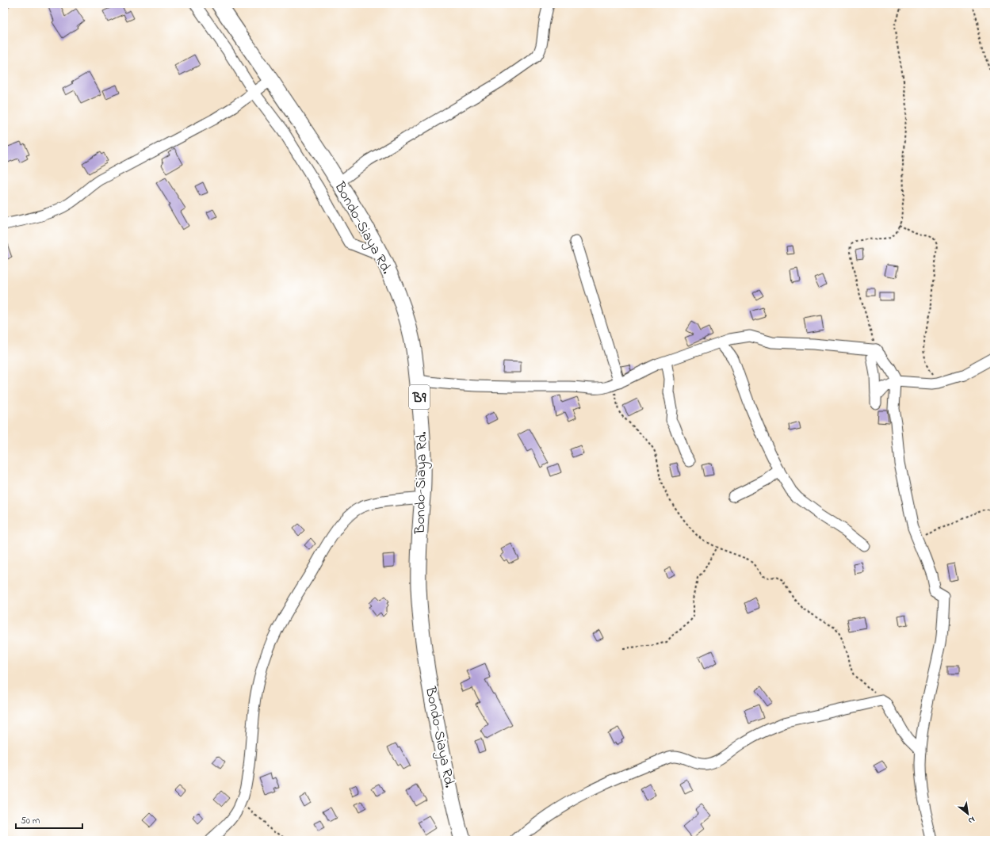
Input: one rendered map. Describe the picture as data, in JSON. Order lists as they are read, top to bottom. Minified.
{"streets":{"highway":["Bondo-Siaya Rd.","B9"]},"scale_bar":"50 m","north":"bottom right"}
